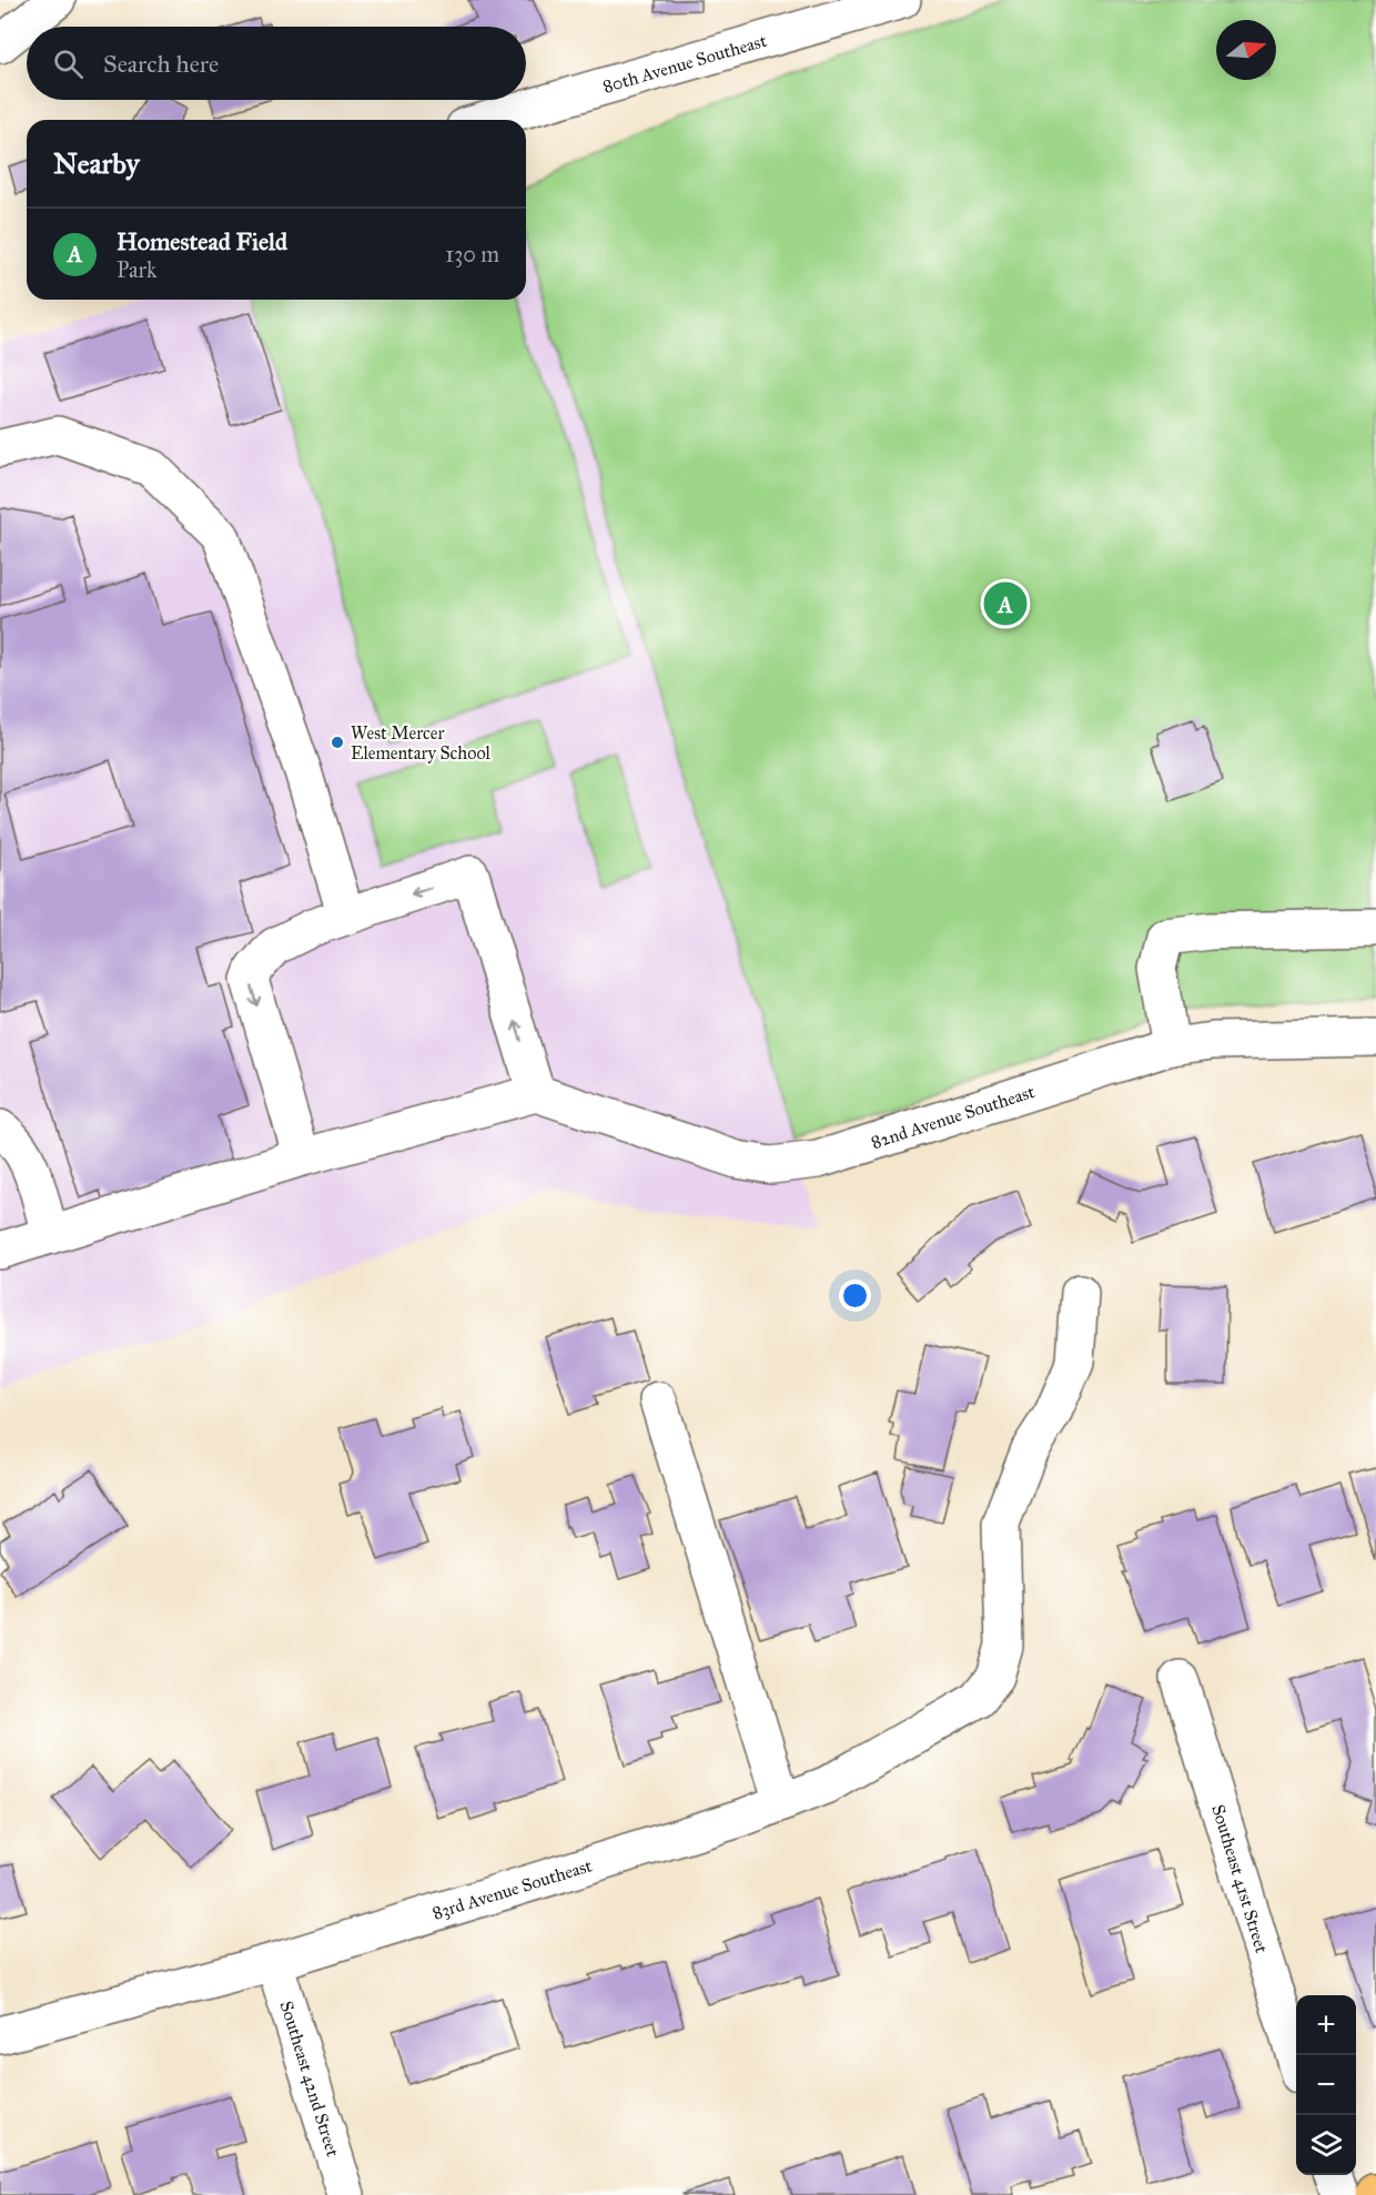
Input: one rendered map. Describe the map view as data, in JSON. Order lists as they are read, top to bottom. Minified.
{"streets":{"street":["80th Avenue Southeast","82nd Avenue Southeast","Southeast 41st Street","83rd Avenue Southeast","Southeast 42nd Street"]},"crossings":[["83rd Avenue Southeast","Southeast 42nd Street"]],"places":["West Mercer Elementary School"],"north":"right","page":{"search":"Search here","heading":"Nearby","list":[{"mark":"A","name":"Homestead Field","note":"Park","value":"130 m"}],"pins":"A","map_buttons":["+","−"]}}
